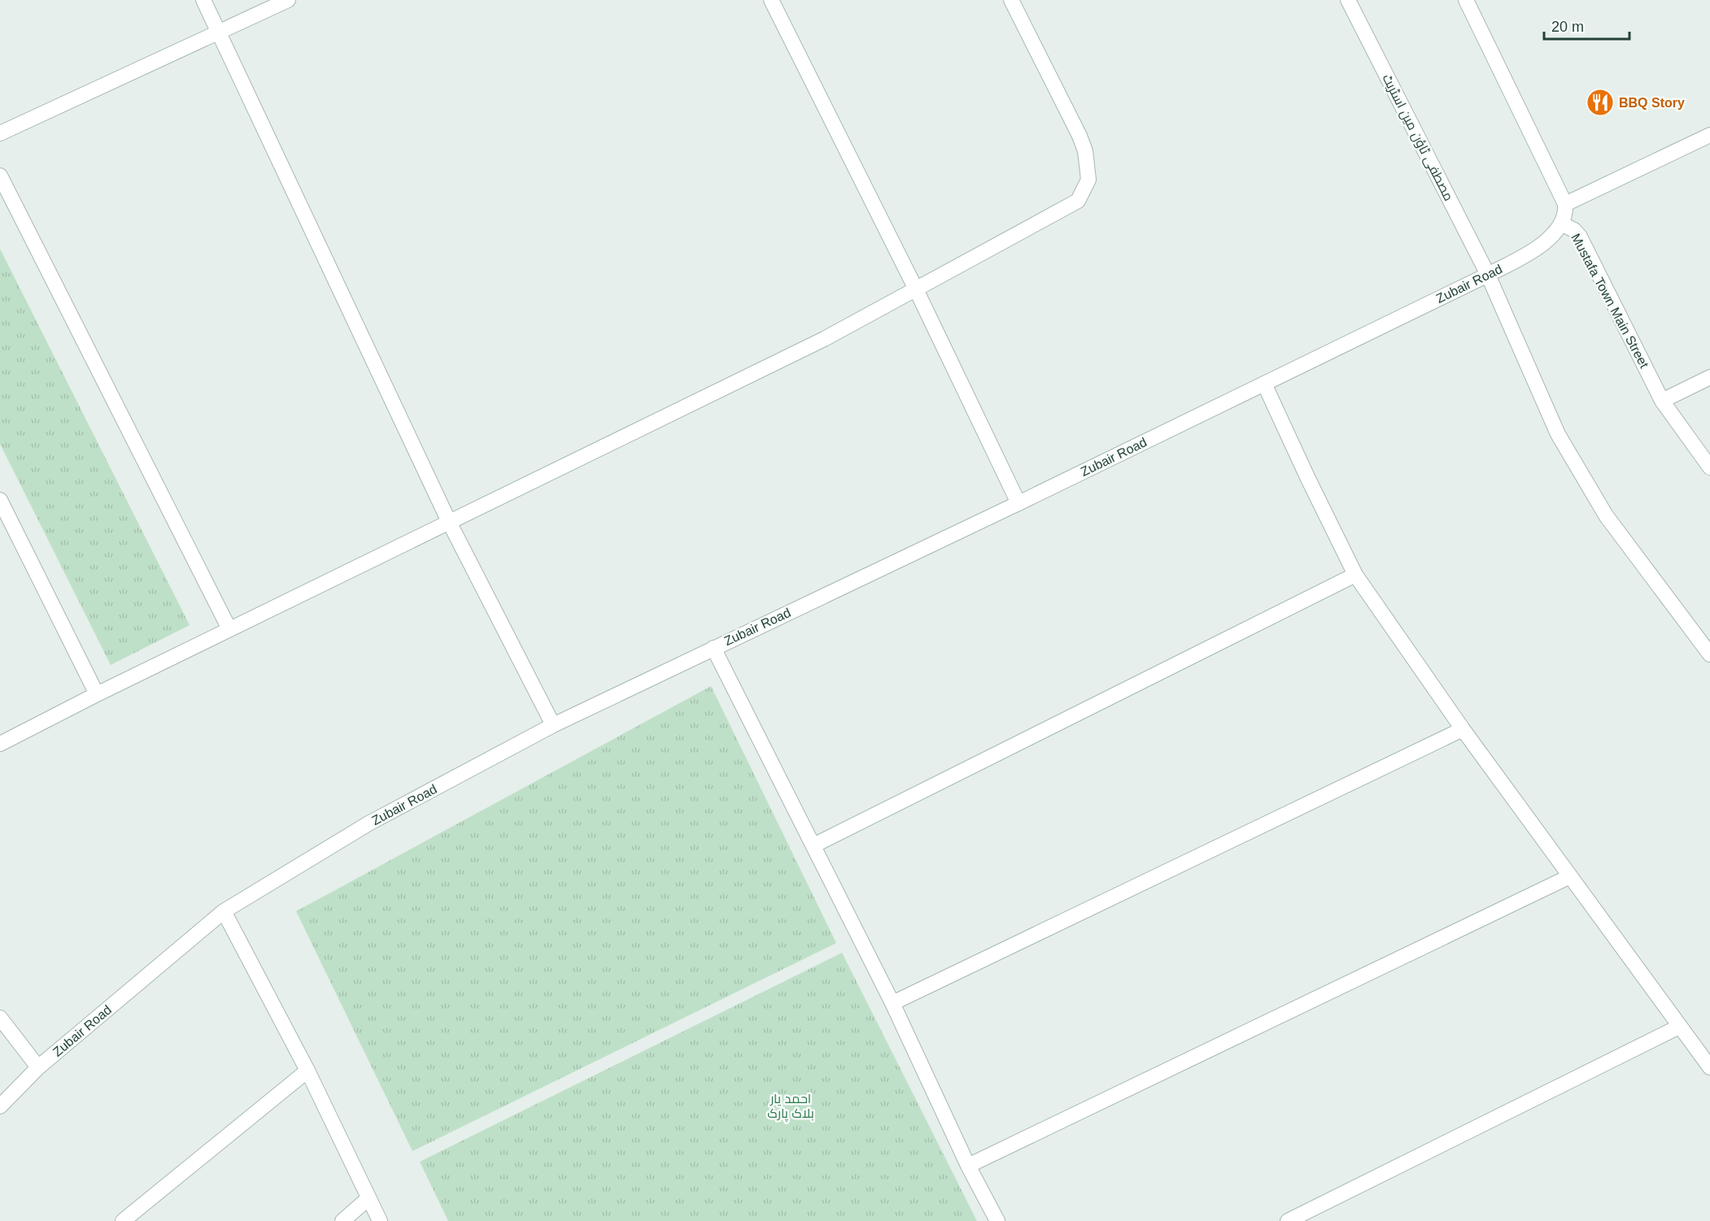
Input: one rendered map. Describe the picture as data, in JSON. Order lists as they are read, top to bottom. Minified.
{"streets":{"street":["مصطفی ٹاؤن مین اسٹریٹ","Zubair Road","Mustafa Town Main Street"]},"crossings":[["مصطفی ٹاؤن مین اسٹریٹ","Zubair Road"],["Zubair Road","Mustafa Town Main Street"]],"parks":["احمد یار بلاک پارک"],"places":{"restaurant":["BBQ Story"]},"scale_bar":"20 m"}
